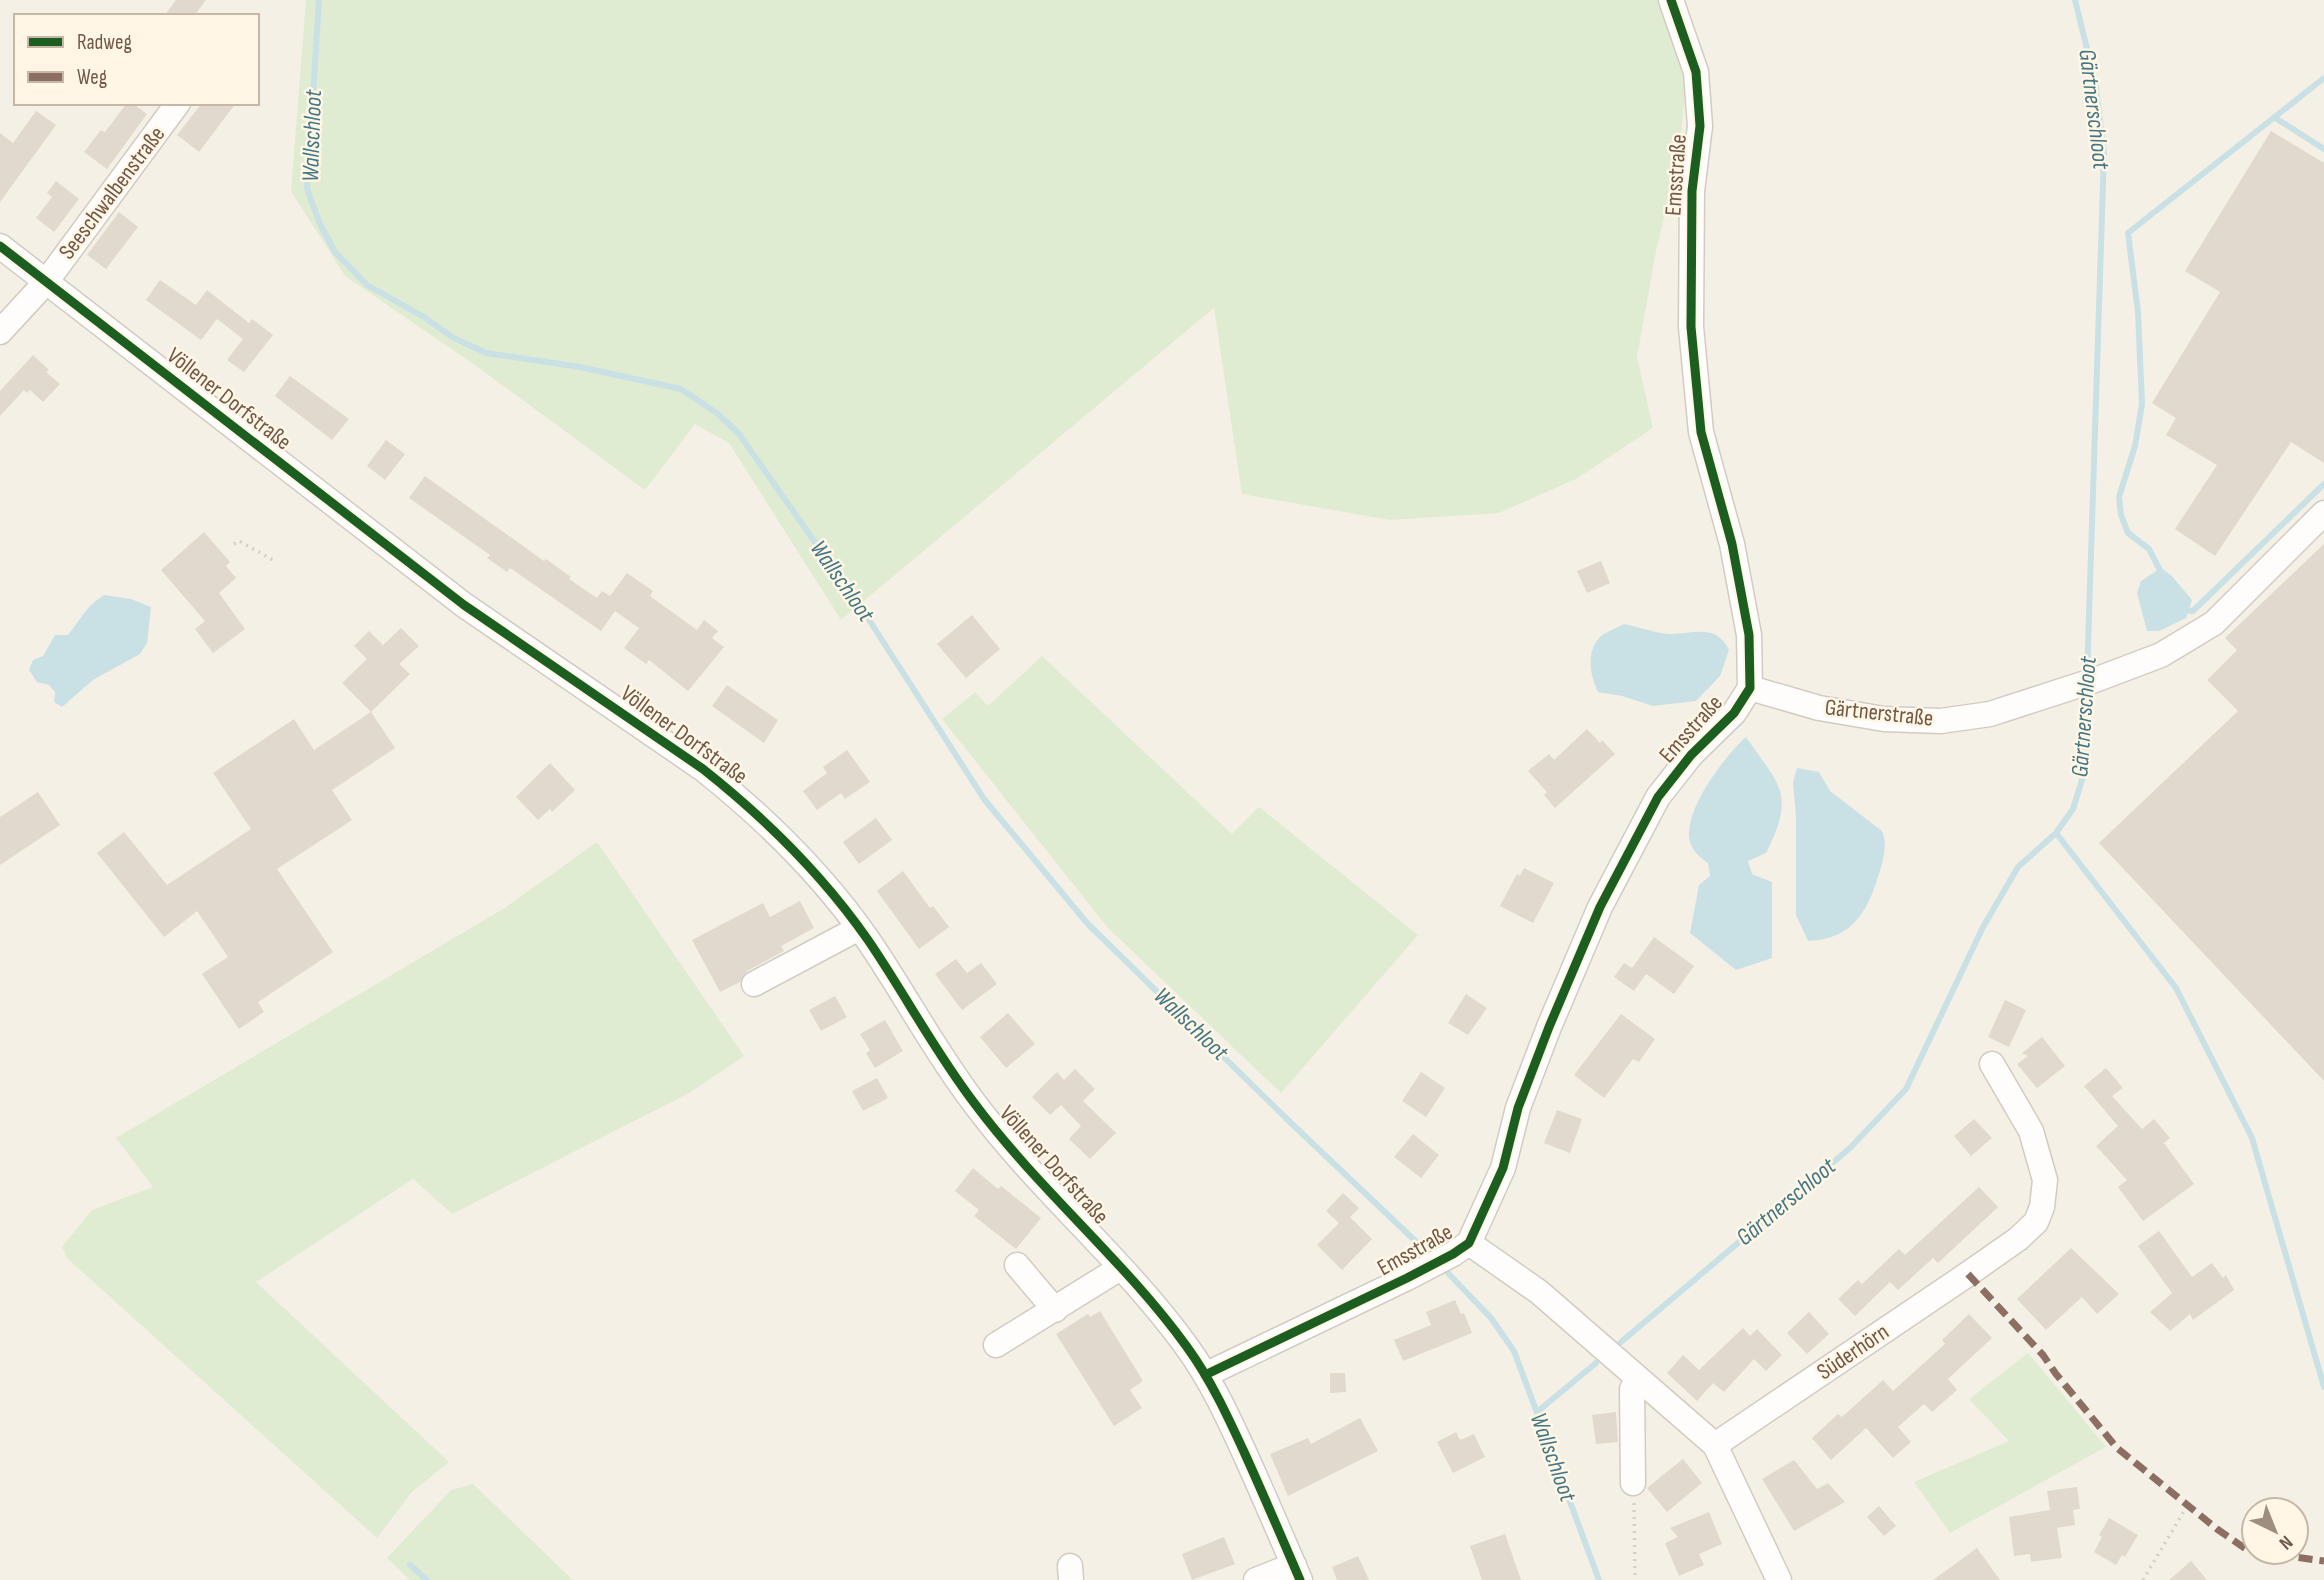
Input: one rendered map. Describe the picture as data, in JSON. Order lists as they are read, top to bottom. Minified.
{"streets":{"street":["Emsstraße","Seeschwalbenstraße","Völlener Dorfstraße","Gärtnerstraße","Süderhörn"]},"crossings":[["Emsstraße","Völlener Dorfstraße"],["Emsstraße","Gärtnerstraße"],["Seeschwalbenstraße","Völlener Dorfstraße"]],"water":["Gärtnerschloot","Wallschloot"],"legend":["Radweg","Weg"],"north":"bottom right"}
